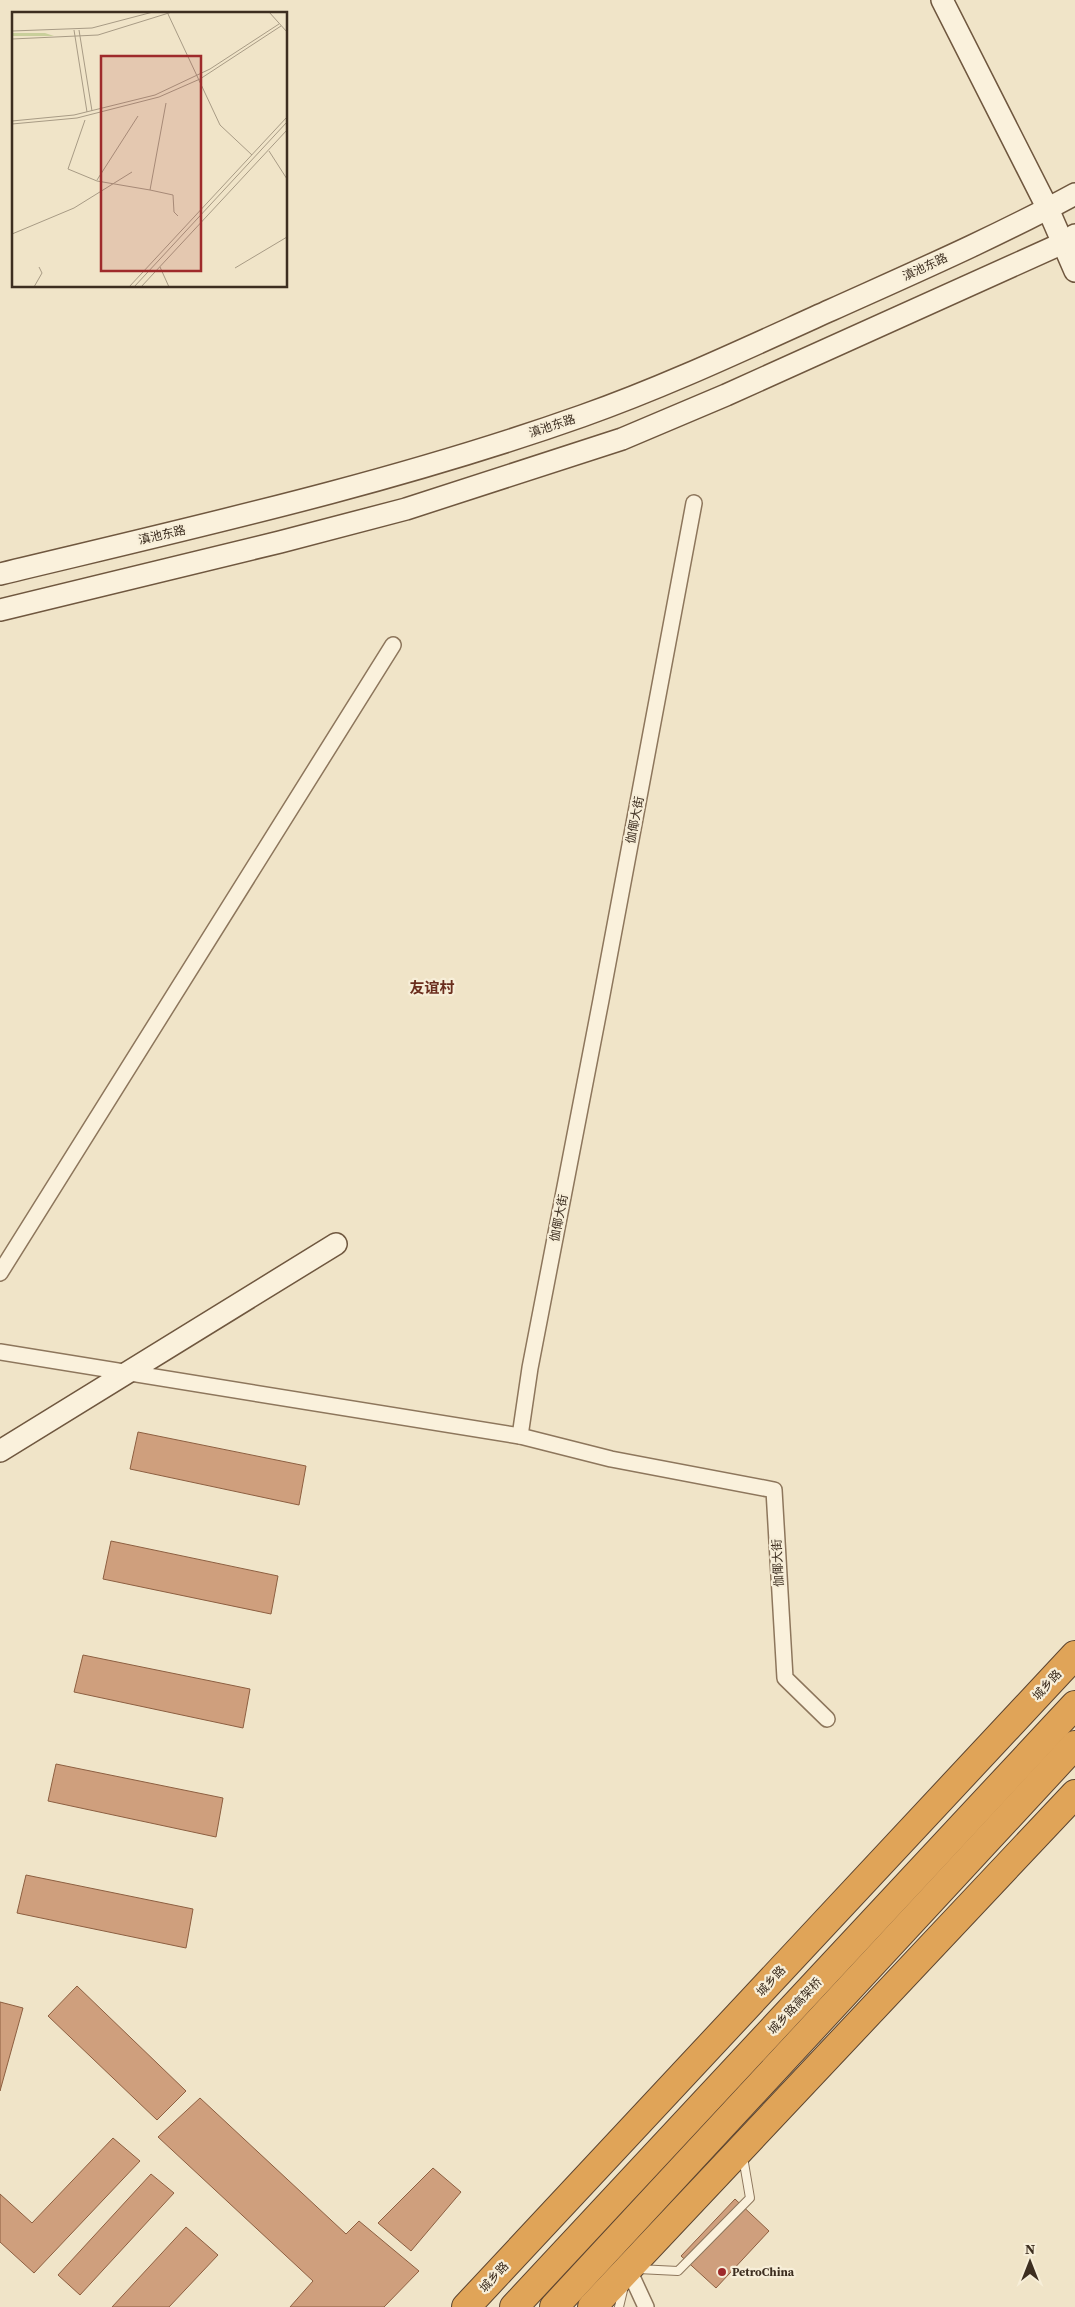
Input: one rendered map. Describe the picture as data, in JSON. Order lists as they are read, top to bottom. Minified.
{"streets":{"highway":["城乡路","城乡路高架桥"],"street":["滇池东路","伽倻大街"]},"districts":["友谊村"],"places":["PetroChina"],"north":"top"}
